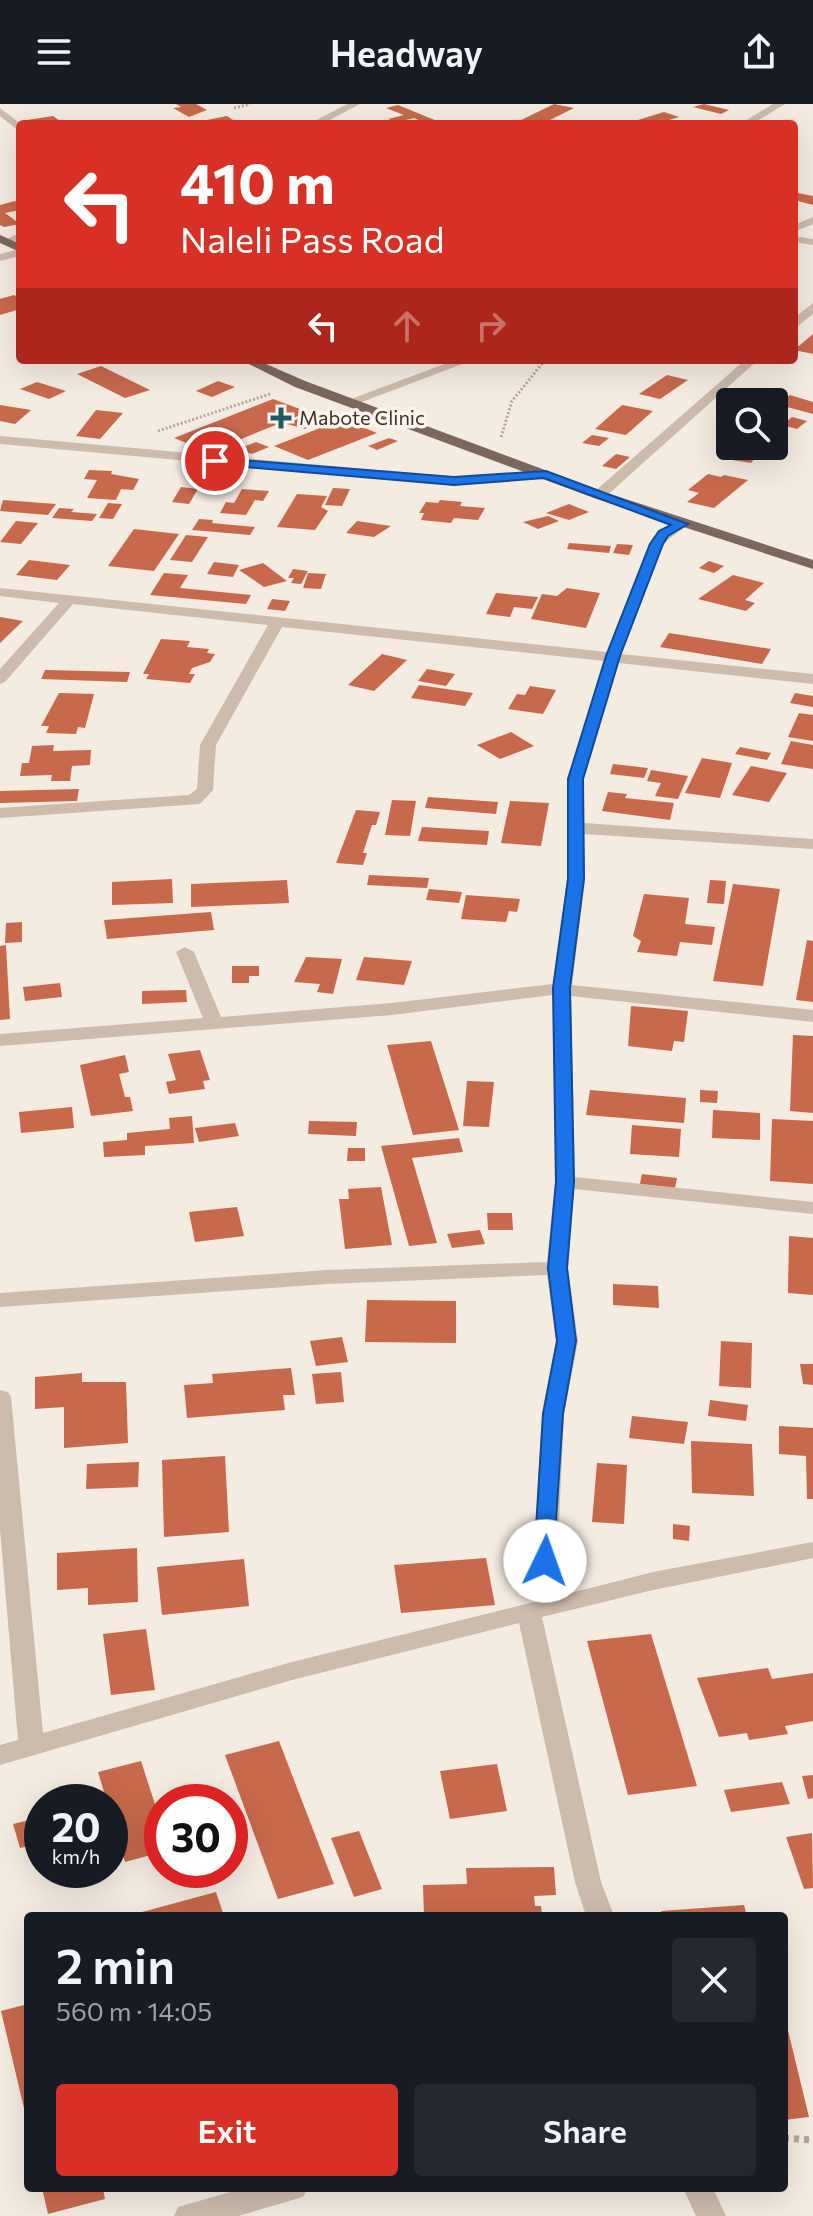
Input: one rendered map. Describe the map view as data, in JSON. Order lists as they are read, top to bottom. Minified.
{"places":{"health":["Mabote Clinic"]},"page":{"header":"Headway","turn":["410 m","Naleli Pass Road"],"speed":"20 km/h","limit":"30","heading":["2 min","560 m · 14:05"],"buttons":["Exit","Share"]}}
